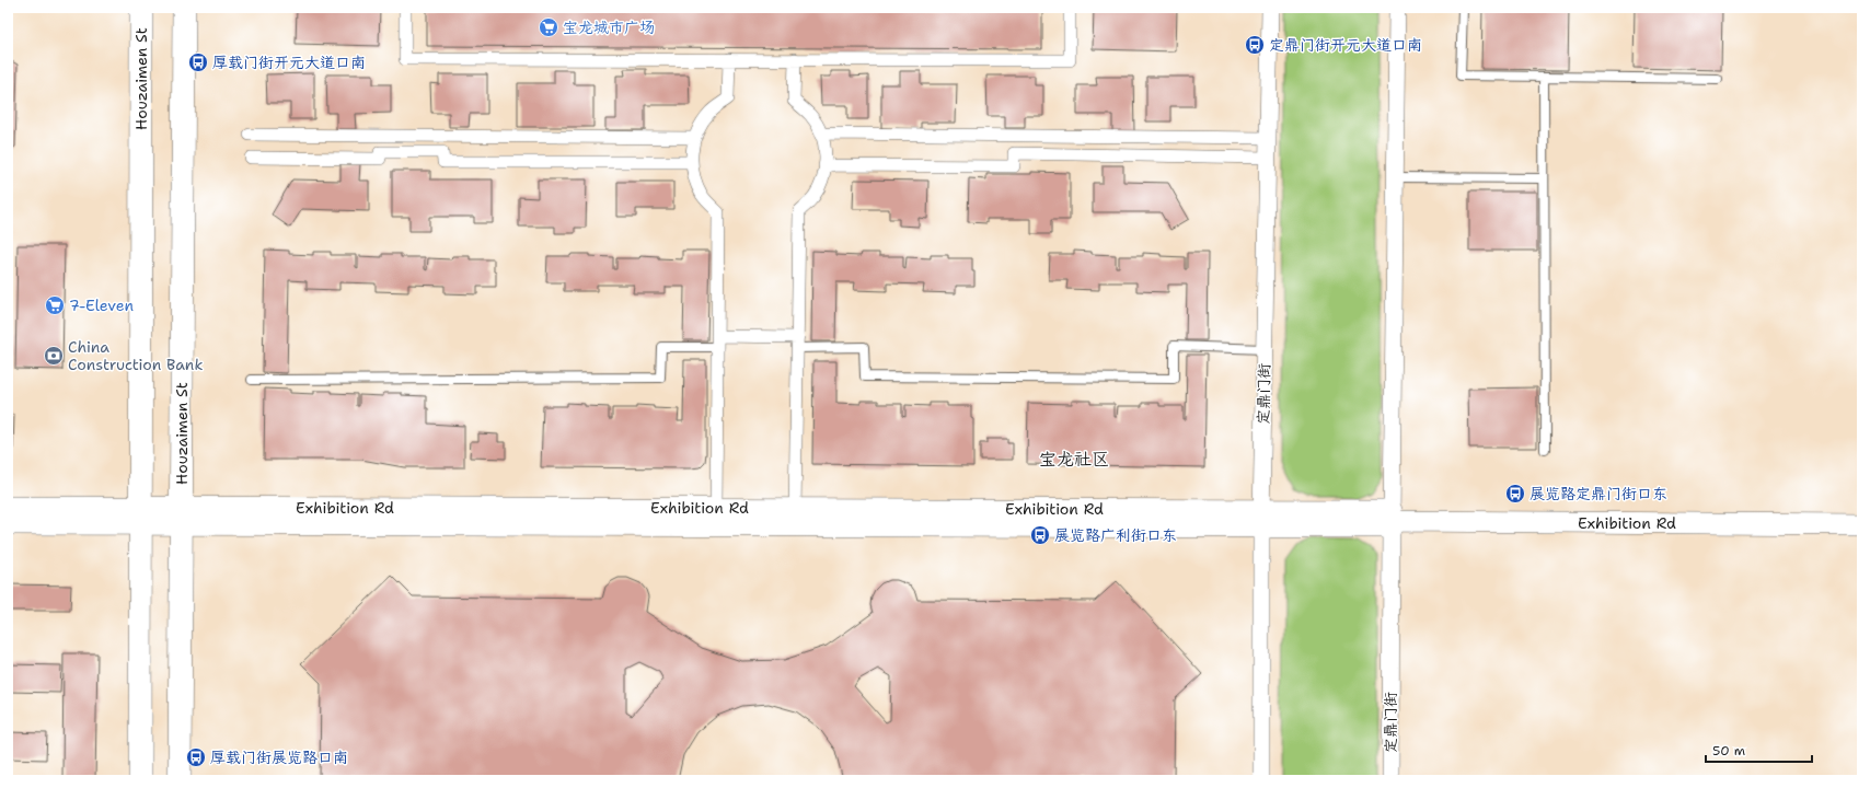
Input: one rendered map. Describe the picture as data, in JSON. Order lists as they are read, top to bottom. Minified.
{"streets":{"main road":["Houzaimen St"],"street":["定鼎门街","Exhibition Rd"]},"crossings":[["Houzaimen St","Exhibition Rd"],["定鼎门街","Exhibition Rd"]],"districts":["宝龙社区"],"places":{"supermarket":["宝龙城市广场","7-Eleven"],"bus stop":["定鼎门街开元大道口南","厚载门街开元大道口南","展览路定鼎门街口东","展览路广利街口东","厚载门街展览路口南"],"bank":["China Construction Bank"]},"scale_bar":"50 m"}
